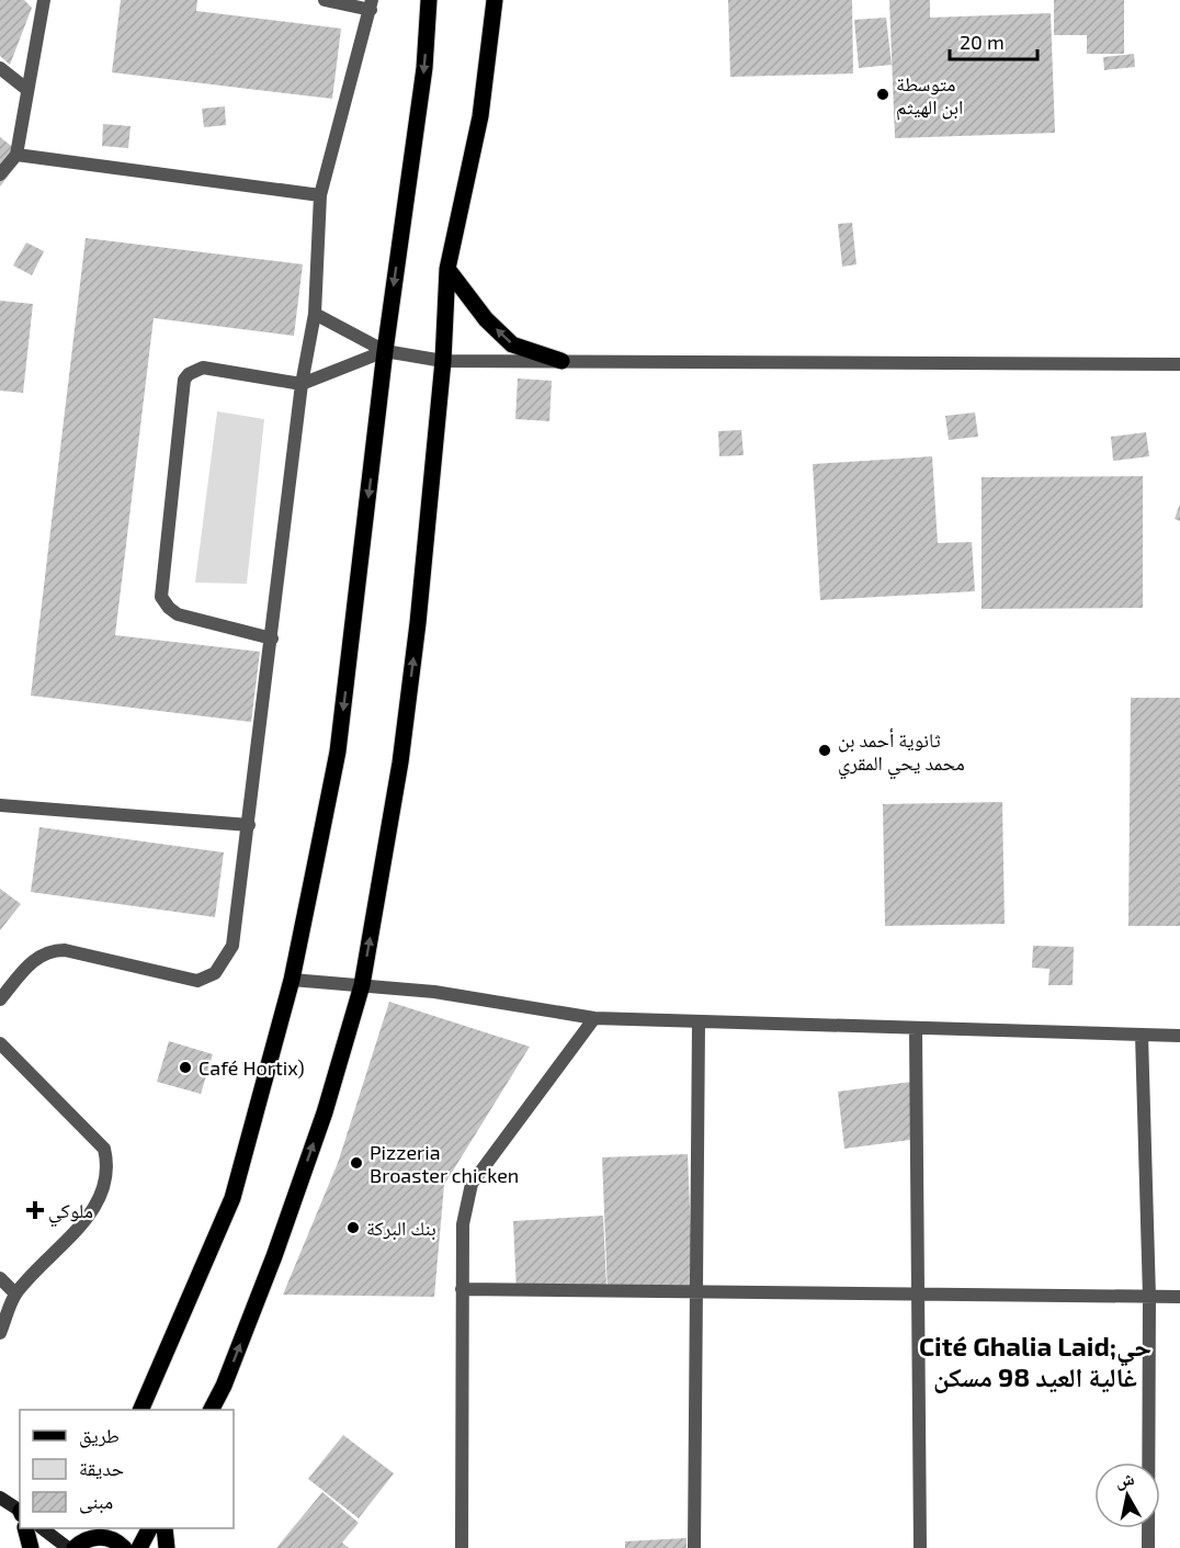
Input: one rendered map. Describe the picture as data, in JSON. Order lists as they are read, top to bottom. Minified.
{"districts":["Cité Ghalia Laid;حي غالية العيد 98 مسكن"],"places":{"other":["متوسطة ابن الهيثم","ثانوية أحمد بن محمد يحي المقري","Café Hortix)","Pizzeria Broaster chicken","بنك البركة"],"health":["ملوكي"]},"legend":["طريق","حديقة","مبنى"],"scale_bar":"20 m","north":"top"}
